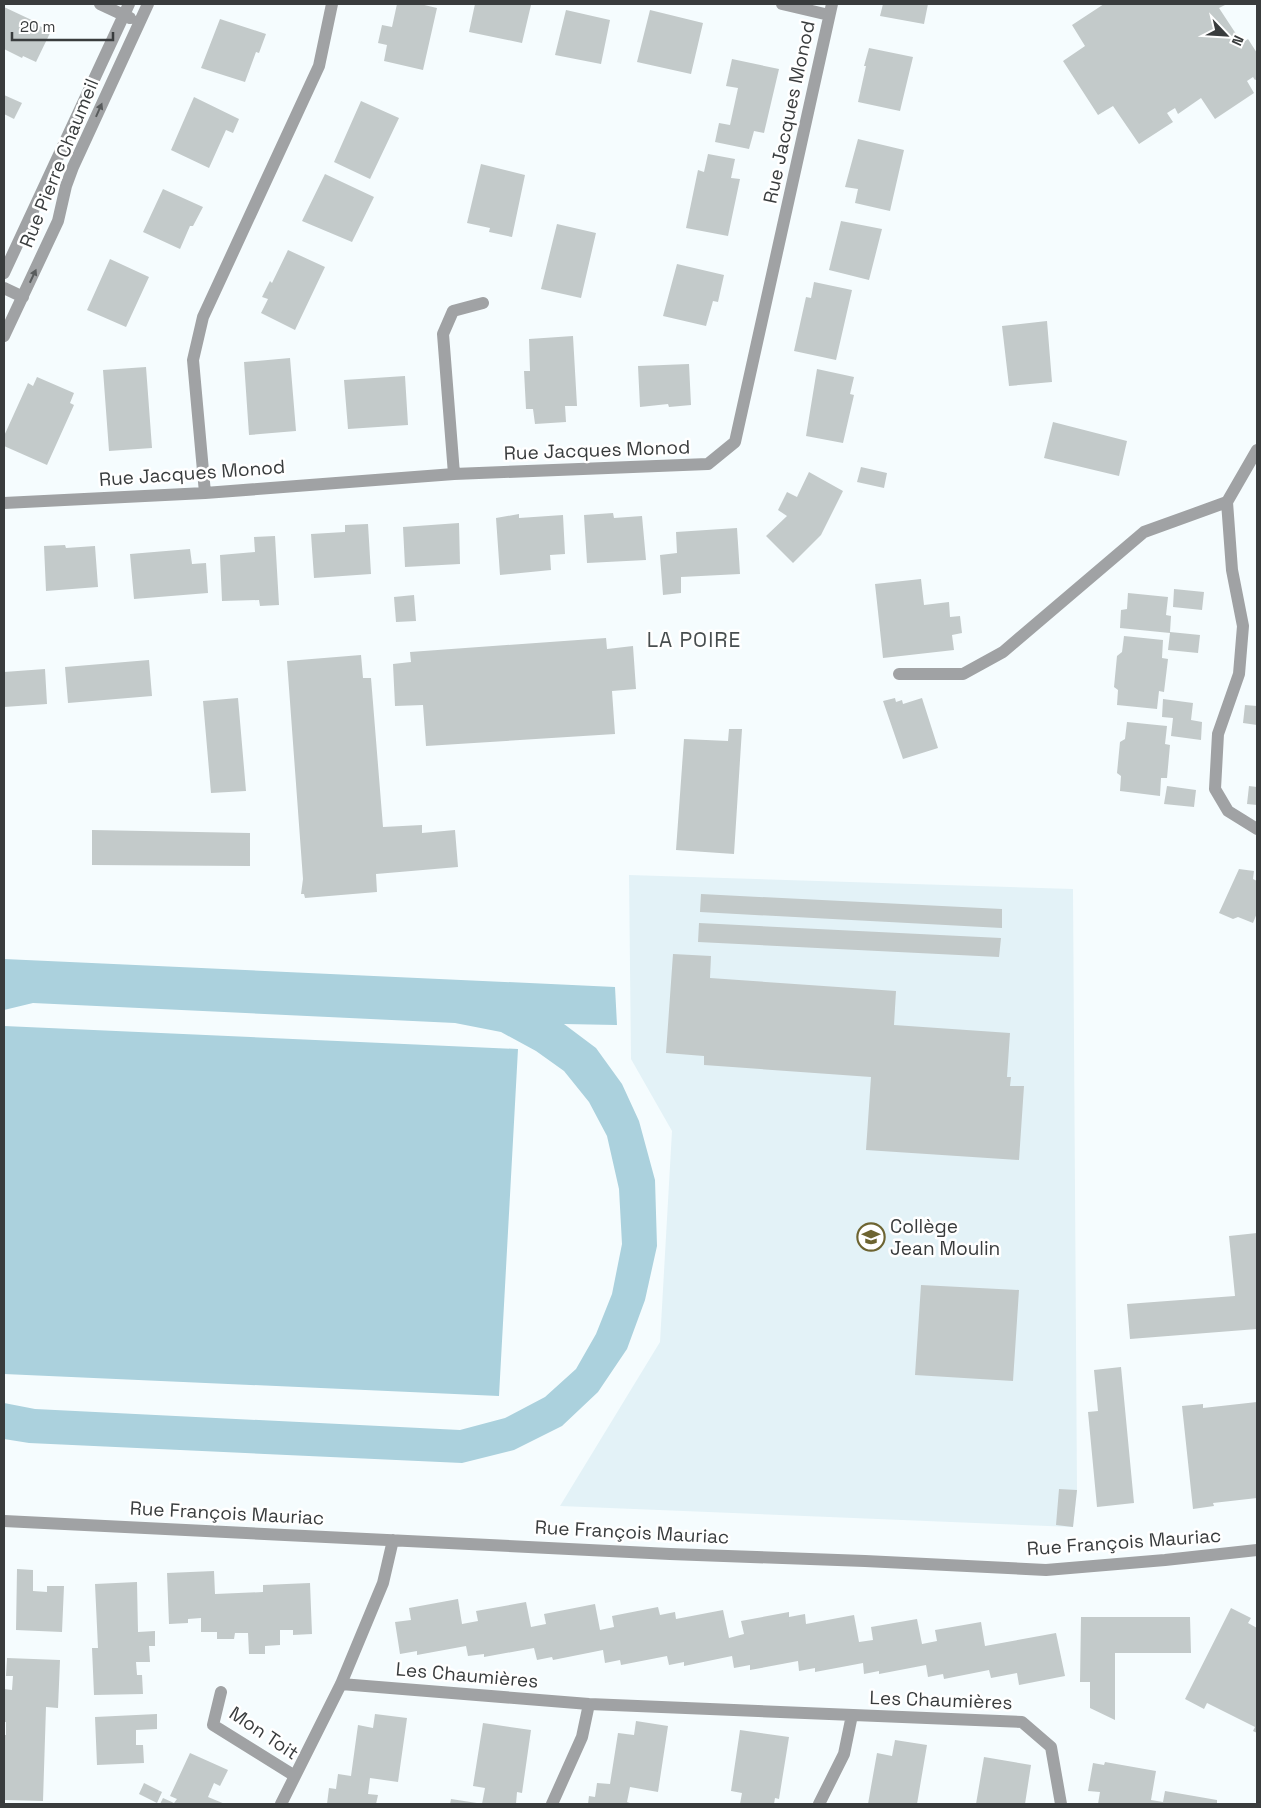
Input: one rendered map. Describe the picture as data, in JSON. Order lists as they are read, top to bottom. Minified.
{"streets":{"street":["Rue Jacques Monod","Rue Pierre Chaumeil","Rue François Mauriac","Les Chaumières","Mon Toit"]},"districts":["LA POIRE"],"places":{"school or university":["Collège Jean Moulin"]},"scale_bar":"20 m","north":"bottom right"}
